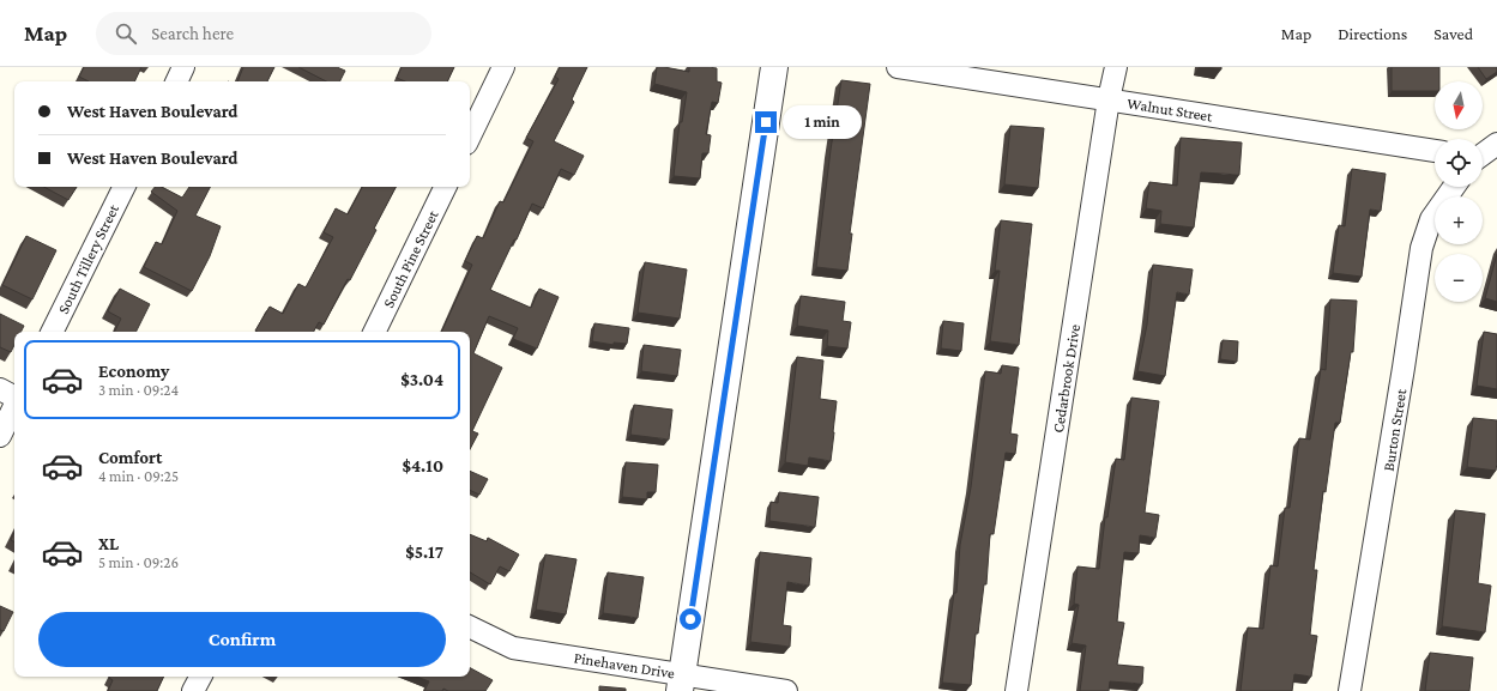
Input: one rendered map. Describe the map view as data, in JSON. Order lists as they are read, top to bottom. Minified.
{"streets":{"street":["Walnut Street","South Tillery Street","South Pine Street","Cedarbrook Drive","Burton Street","Pinehaven Drive"]},"crossings":[["Walnut Street","Cedarbrook Drive"]],"north":"bottom","page":{"header":"Map","search":"Search here","nav":["Map","Directions","Saved"],"map_buttons":["+","−"],"banner":["West Haven Boulevard","West Haven Boulevard"],"bubble":"1 min","list":[{"name":"Economy","note":"3 min · 09:24","value":"$3.04"},{"name":"Comfort","note":"4 min · 09:25","value":"$4.10"},{"name":"XL","note":"5 min · 09:26","value":"$5.17"}],"buttons":"Confirm"}}
